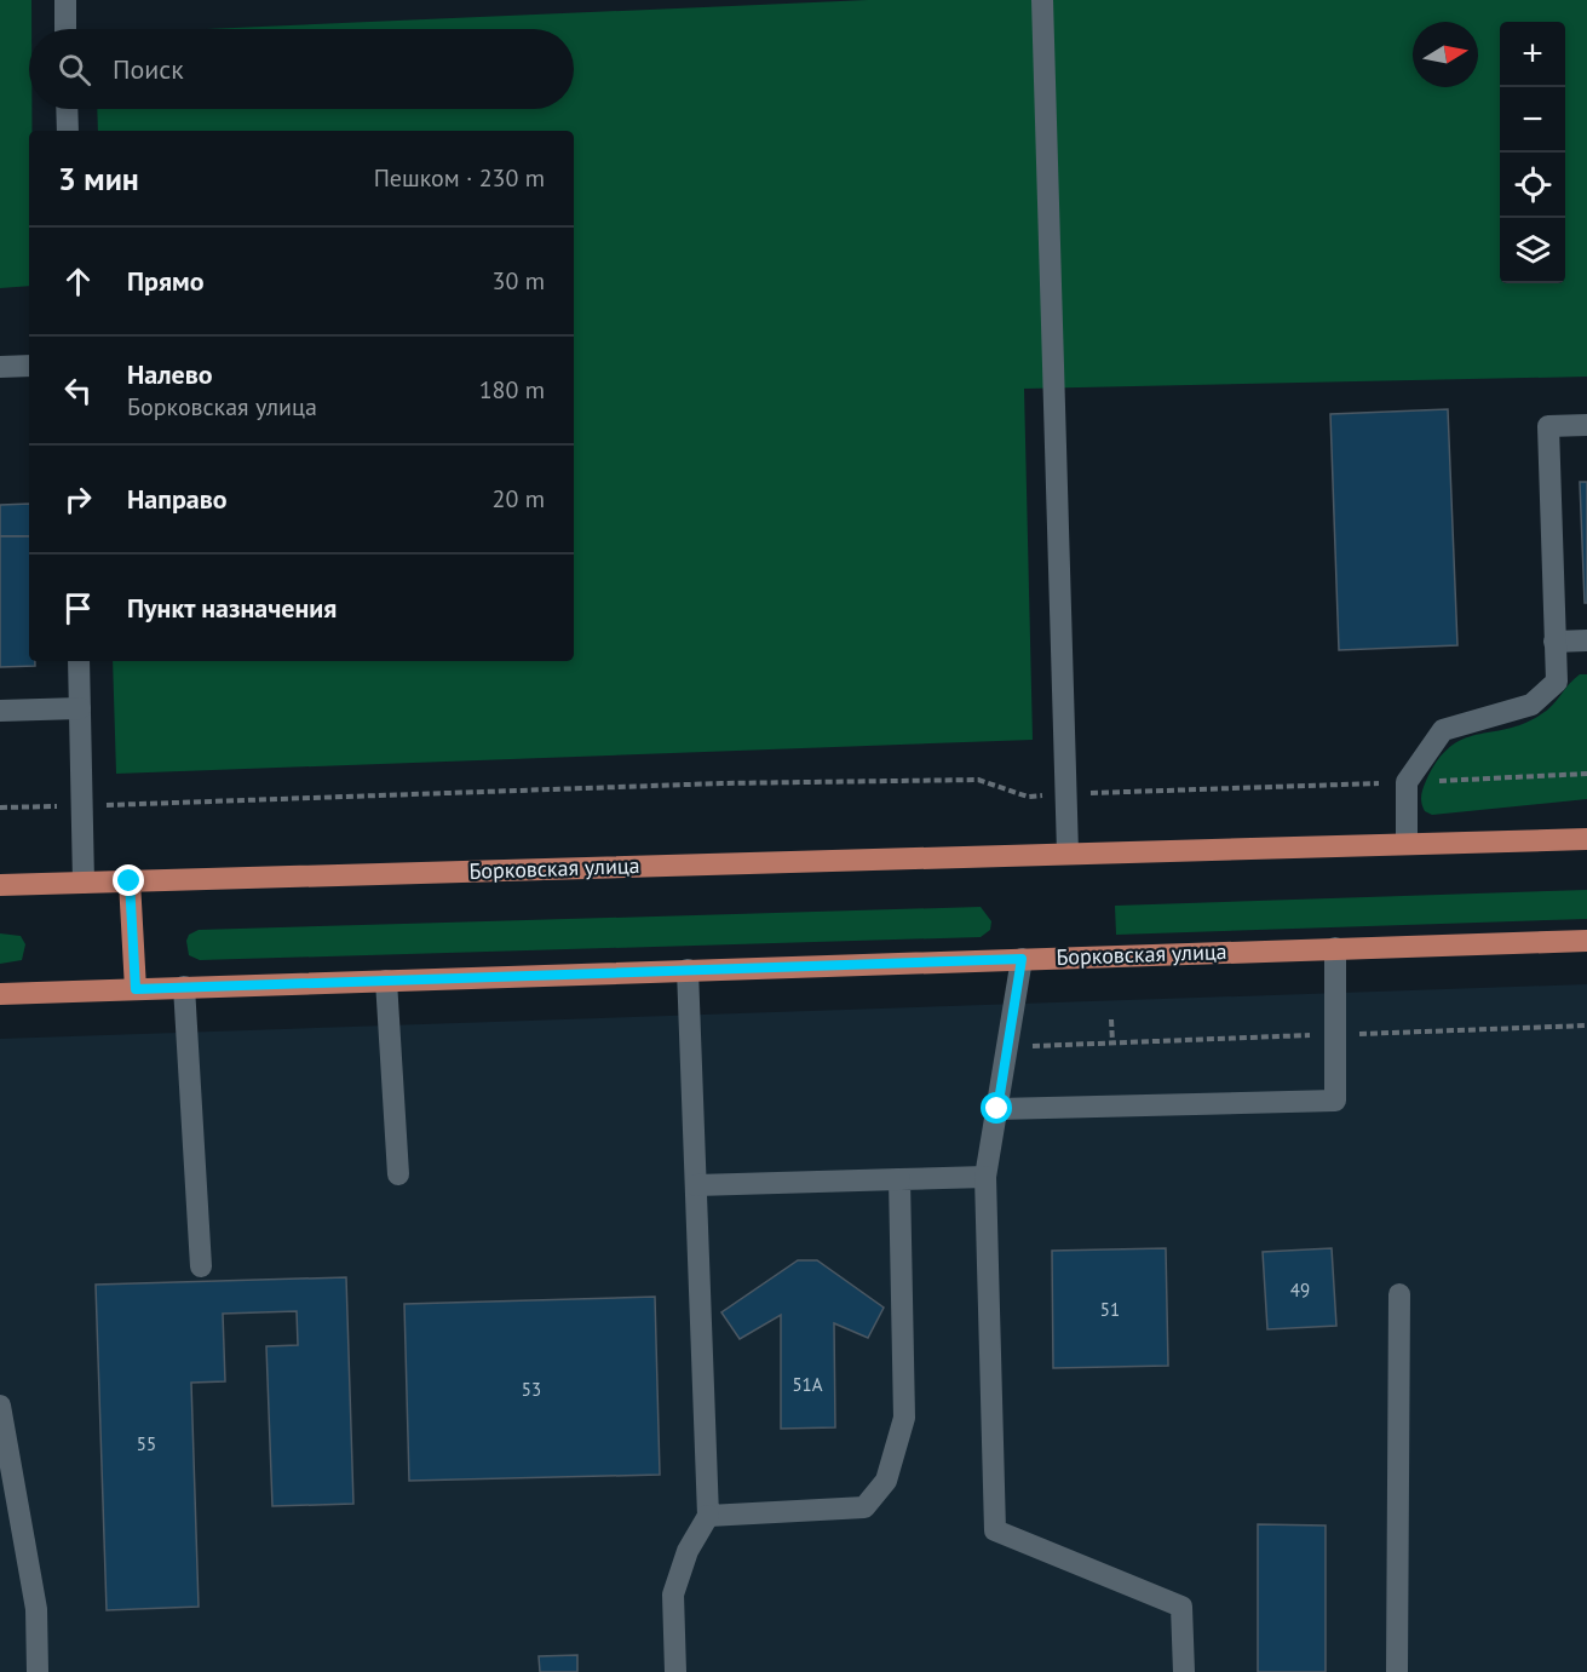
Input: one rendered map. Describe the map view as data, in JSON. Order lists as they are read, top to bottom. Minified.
{"streets":{"main road":["Борковская улица"]},"house_numbers":["49","51","51А","53","55"],"north":"right","page":{"map_buttons":["+","−"],"search":"Поиск","heading":["3 мин","Пешком · 230 m"],"list":[["Прямо","30 m"],["Налево","Борковская улица","180 m"],["Направо","20 m"],"Пункт назначения"]}}
